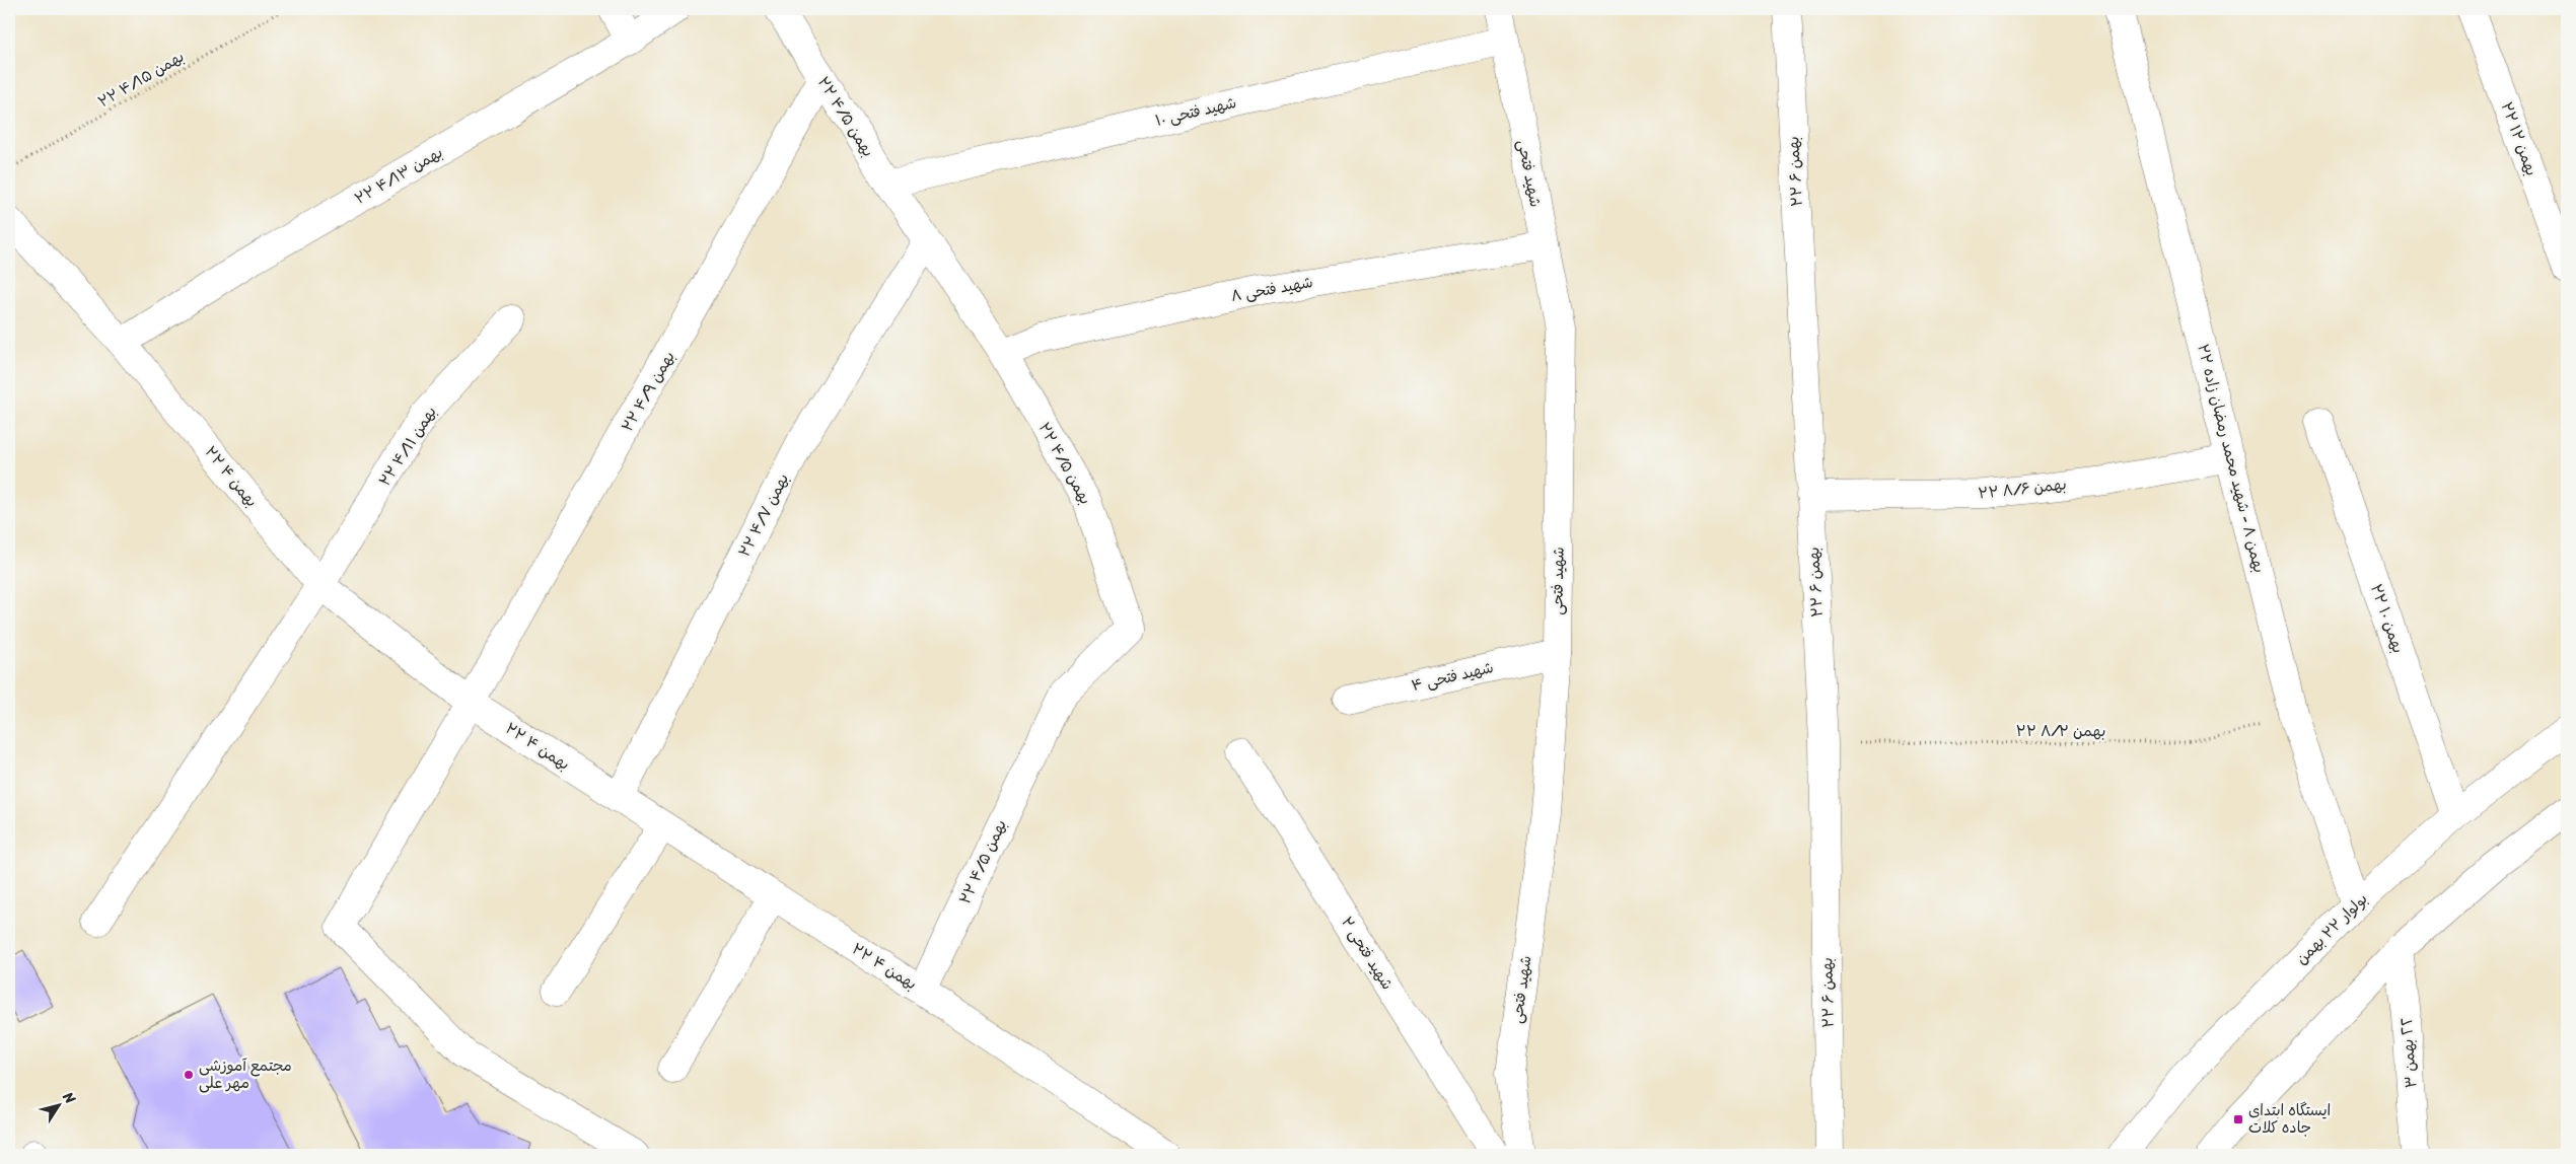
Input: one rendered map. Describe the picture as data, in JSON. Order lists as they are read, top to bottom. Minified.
{"streets":{"street":["شهید فتحی ۱۰","۲۲ بهمن ۴/۵","۲۲ بهمن ۱۲","۲۲ بهمن ۶","شهید فتحی","۲۲ بهمن ۴/۱۳","شهید فتحی ۸","۲۲ بهمن ۴/۹","۲۲ بهمن ۴/۱۱","۲۲ بهمن ۸ - شهید محمد رمضان زاده","۲۲ بهمن ۴","۲۲ بهمن ۸/۶","۲۲ بهمن ۴/۷","۲۲ بهمن ۱۰","شهید فتحی ۴","بولوار ۲۲ بهمن","شهید فتحی ۲","٢٢ بهمن ۳"],"path":["۲۲ بهمن ۴/۱۵","۲۲ بهمن ۸/۲"]},"crossings":[["شهید فتحی ۱۰","۲۲ بهمن ۴/۵"],["شهید فتحی ۱۰","شهید فتحی"],["۲۲ بهمن ۴/۵","شهید فتحی ۸"],["۲۲ بهمن ۴/۵","۲۲ بهمن ۴/۹"],["۲۲ بهمن ۴/۵","۲۲ بهمن ۴"],["۲۲ بهمن ۴/۵","۲۲ بهمن ۴/۷"],["۲۲ بهمن ۶","۲۲ بهمن ۸/۶"],["۲۲ بهمن ۶","۲۲ بهمن ۸/۲"],["شهید فتحی","شهید فتحی ۸"],["شهید فتحی","شهید فتحی ۴"],["۲۲ بهمن ۴/۱۳","۲۲ بهمن ۴"],["۲۲ بهمن ۴/۹","۲۲ بهمن ۴"],["۲۲ بهمن ۴/۱۱","۲۲ بهمن ۴"],["۲۲ بهمن ۸ - شهید محمد رمضان زاده","۲۲ بهمن ۸/۶"],["۲۲ بهمن ۸ - شهید محمد رمضان زاده","۲۲ بهمن ۸/۲"],["۲۲ بهمن ۸ - شهید محمد رمضان زاده","بولوار ۲۲ بهمن"],["۲۲ بهمن ۴","۲۲ بهمن ۴/۷"],["۲۲ بهمن ۱۰","بولوار ۲۲ بهمن"]],"places":{"other":["مجتمع آموزشی مهر علی"],"transit":["ایستگاه ابتدای جاده کلات"]},"north":"top right"}
